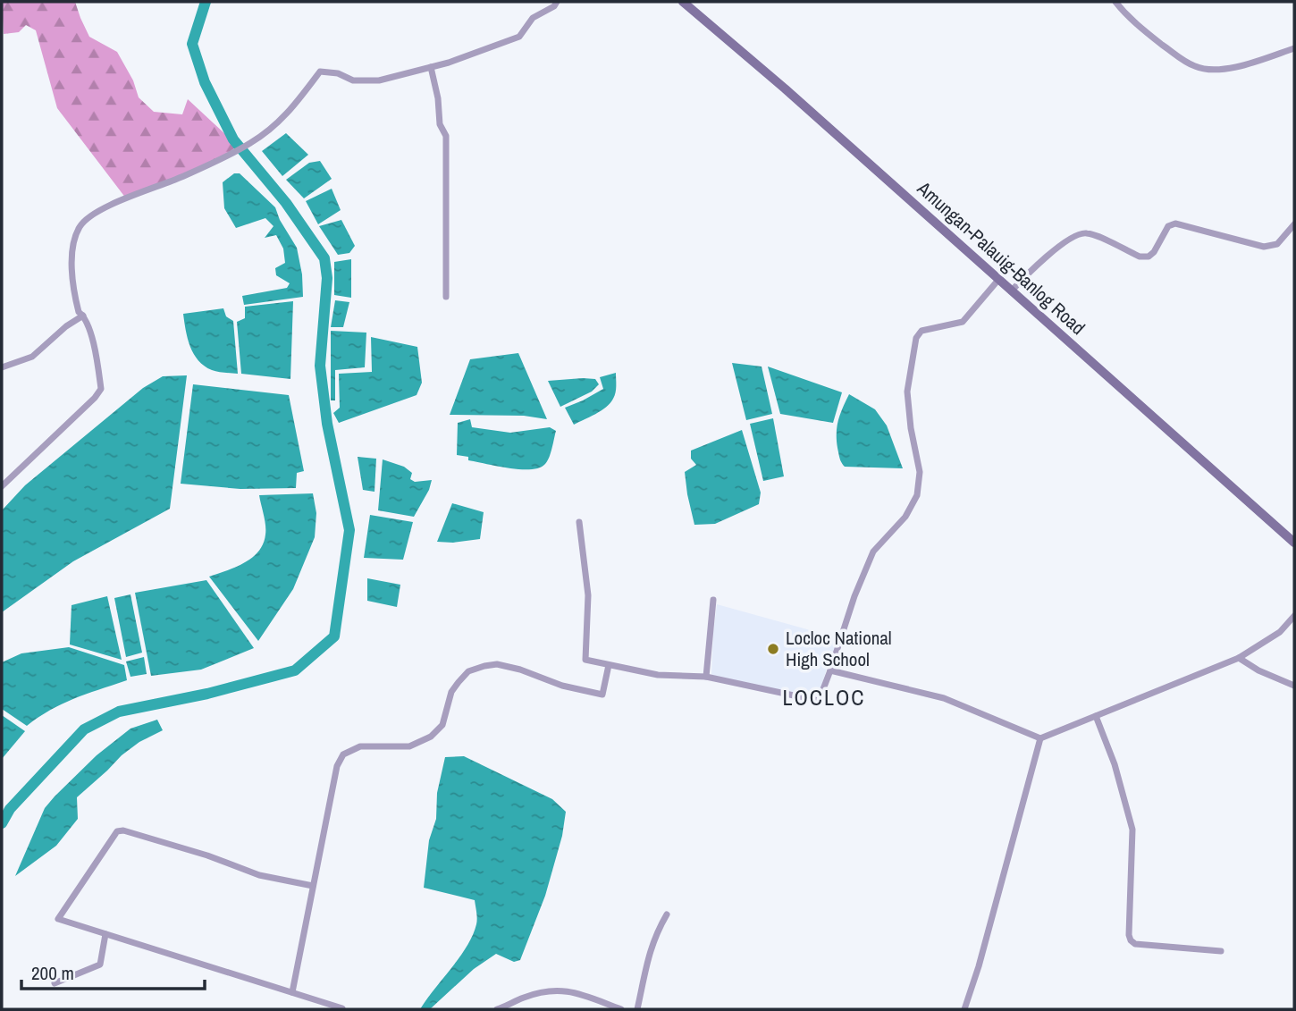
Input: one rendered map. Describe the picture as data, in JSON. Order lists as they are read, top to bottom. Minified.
{"streets":{"main road":["Amungan-Palauig-Banlog Road"]},"districts":["LOCLOC"],"places":["Locloc National High School"],"scale_bar":"200 m"}
